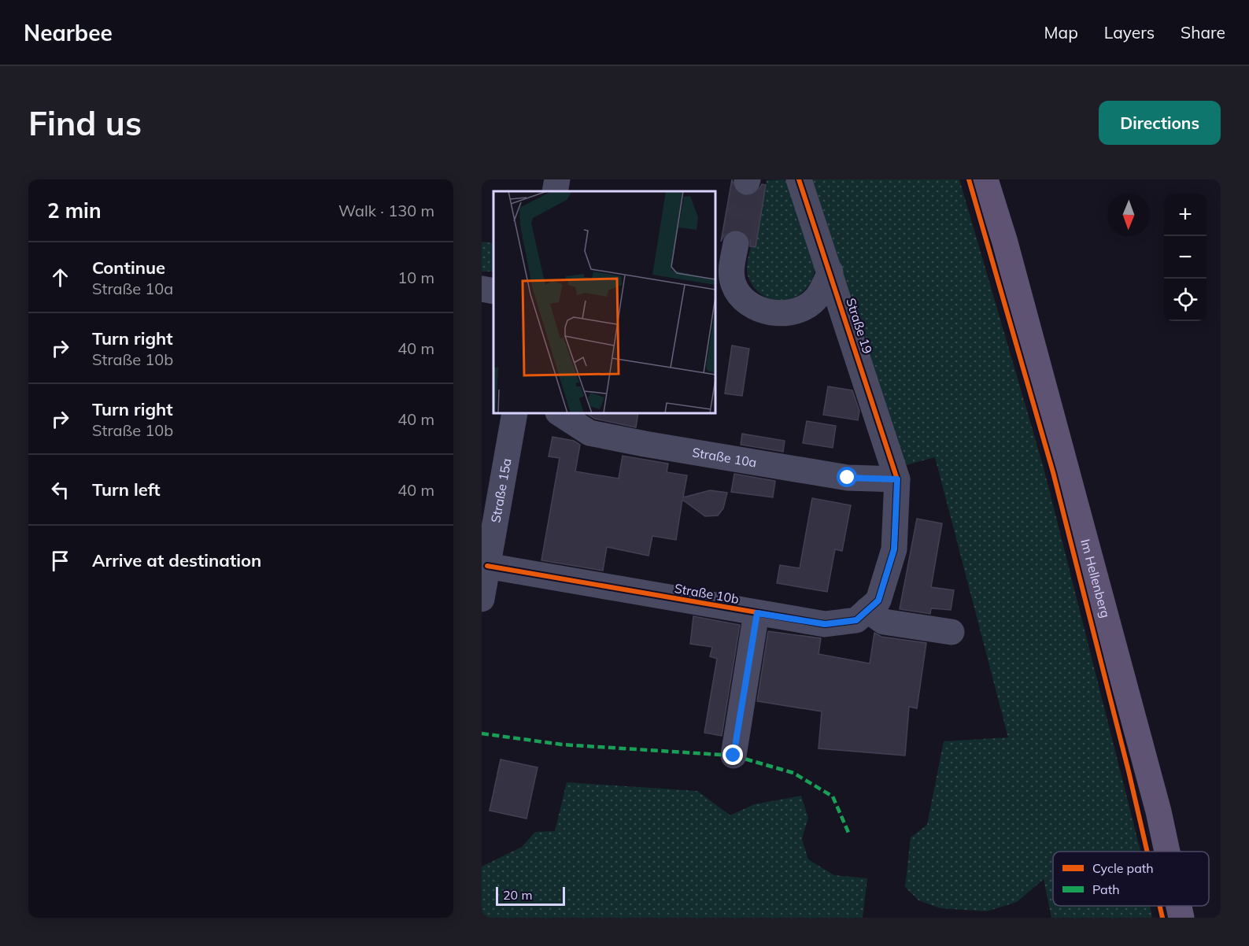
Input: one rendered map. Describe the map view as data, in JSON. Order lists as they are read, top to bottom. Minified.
{"streets":{"main road":["Im Hellenberg"],"street":["Straße 19","Straße 10a","Straße 15a","Straße 10b"]},"crossings":[["Straße 19","Straße 10a"],["Straße 19","Straße 10b"],["Straße 10a","Straße 10b"],["Straße 15a","Straße 10b"]],"legend":["Cycle path","Path"],"scale_bar":"20 m","north":"bottom","page":{"header":"Nearbee","nav":["Map","Layers","Share"],"buttons":"Directions","title":"Find us","heading":["2 min","Walk · 130 m"],"map_buttons":["+","−"],"list":[["Continue","Straße 10a","10 m"],["Turn right","Straße 10b","40 m"],["Turn right","Straße 10b","40 m"],["Turn left","40 m"],"Arrive at destination"],"scale":"20 m"}}
